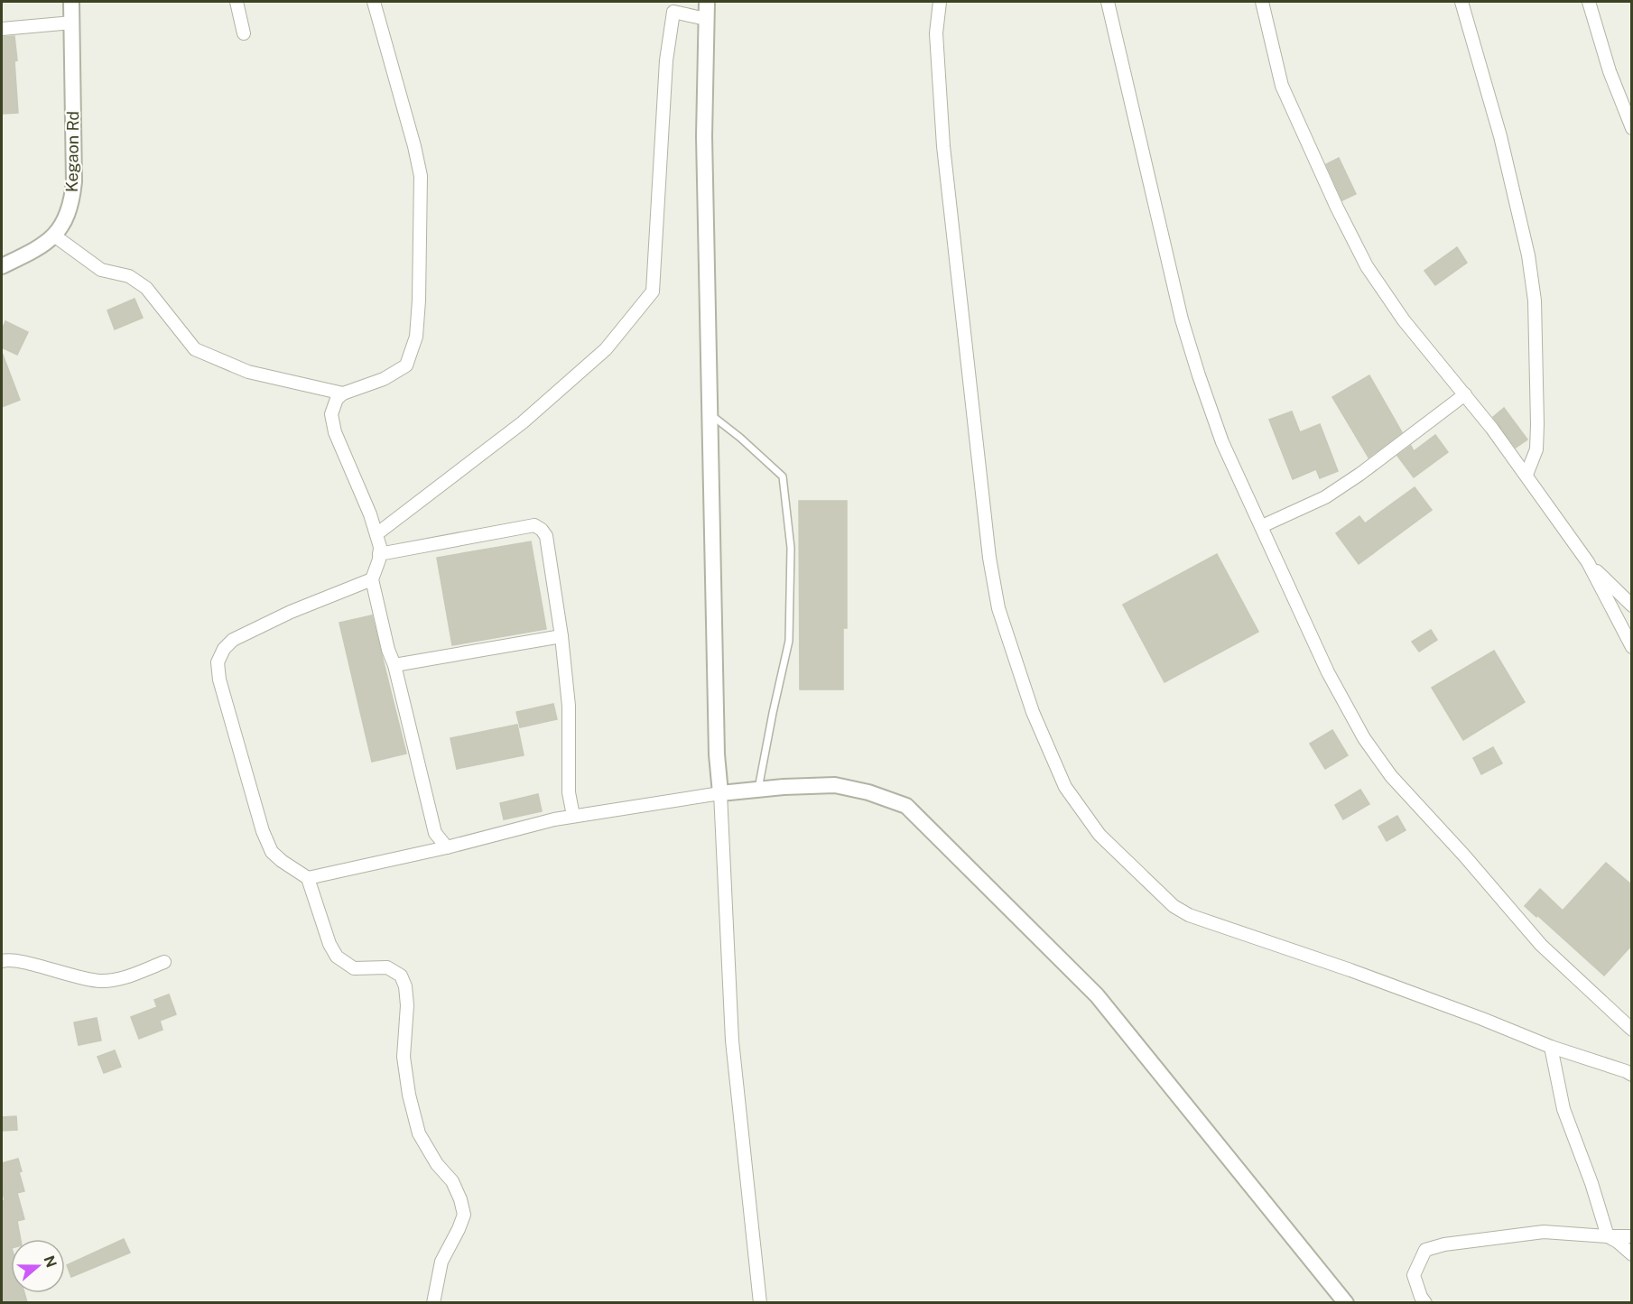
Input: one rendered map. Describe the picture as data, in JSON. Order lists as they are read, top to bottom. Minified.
{"streets":{"street":["Kegaon Rd"]},"north":"right"}
